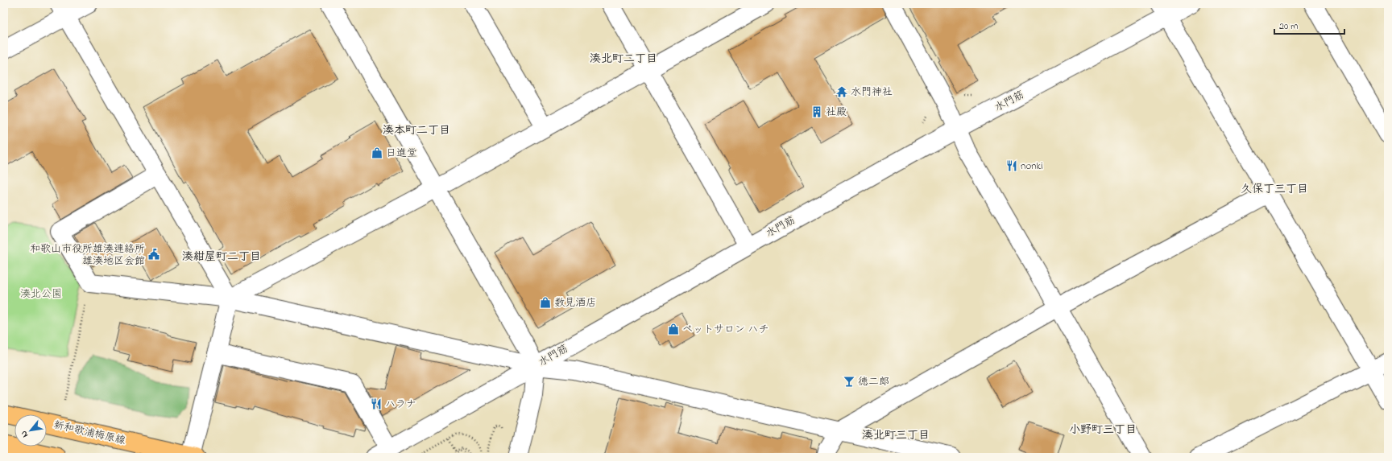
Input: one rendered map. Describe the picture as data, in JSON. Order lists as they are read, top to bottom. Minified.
{"streets":{"main road":["新和歌浦梅原線"],"street":["水門筋"]},"districts":["湊北町二丁目","湊本町二丁目","久保丁三丁目","湊紺屋町二丁目","小野町三丁目","湊北町三丁目"],"parks":["湊北公園"],"places":{"temple":["水門神社"],"building":["社殿"],"shop":["日進堂","数見酒店","ペットサロン ハチ"],"restaurant":["nonki","ハラナ"],"public building":["和歌山市役所雄湊連絡所 雄湊地区会館"],"bar":["徳二郎"]},"scale_bar":"20 m","north":"bottom left"}
